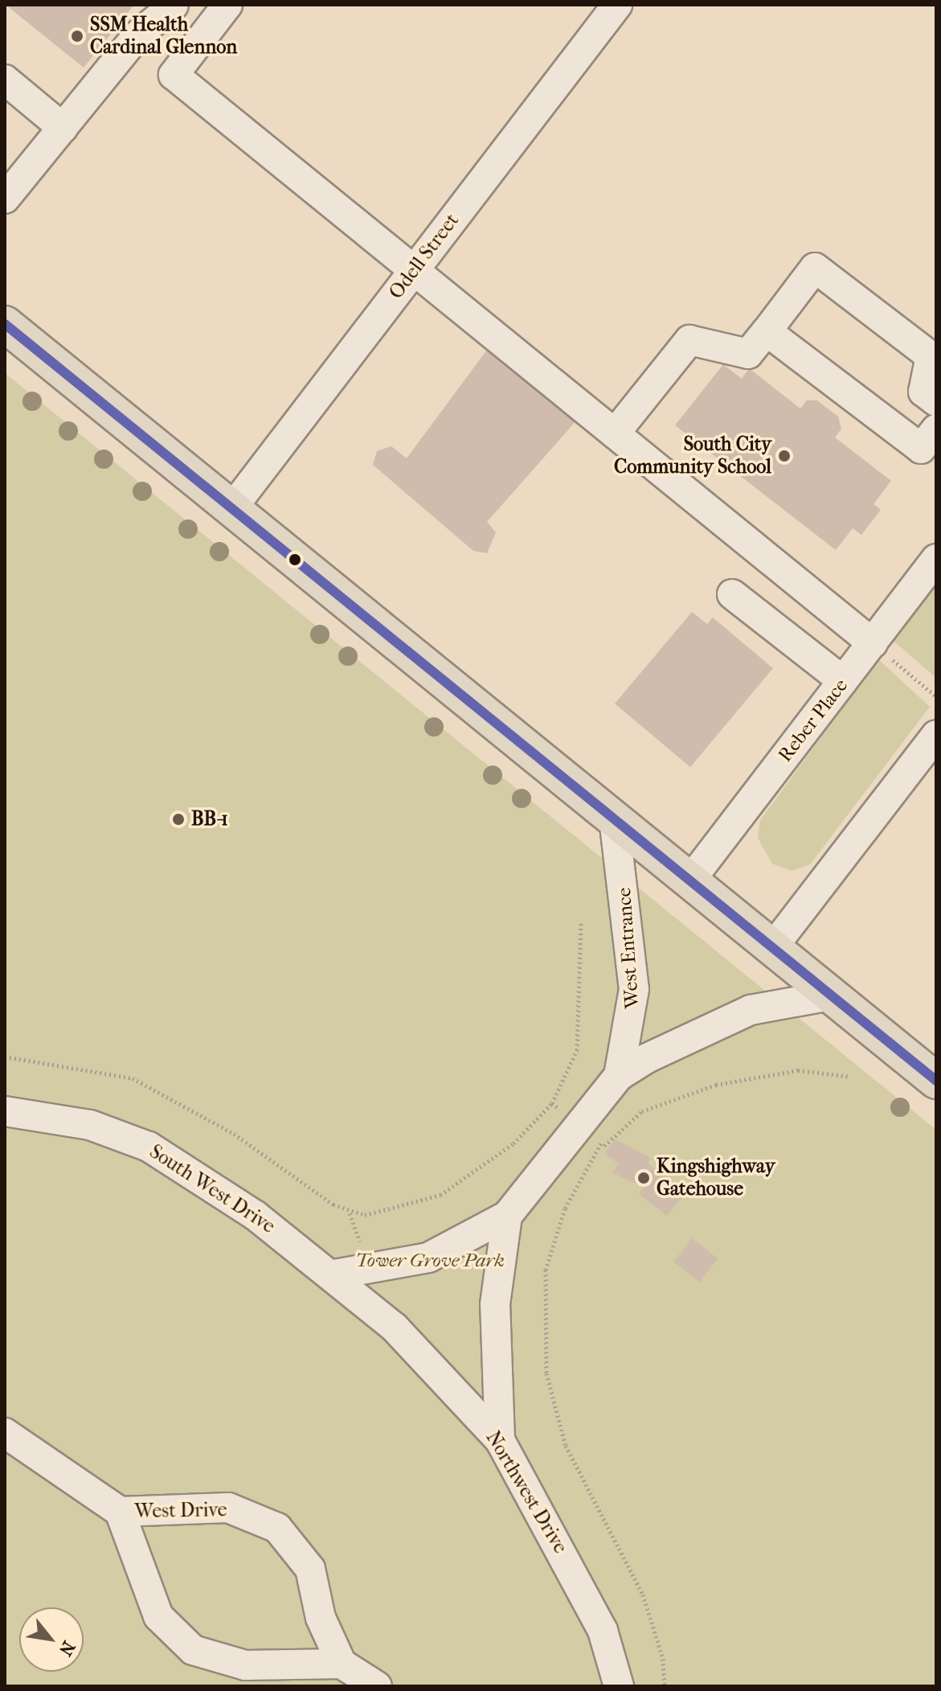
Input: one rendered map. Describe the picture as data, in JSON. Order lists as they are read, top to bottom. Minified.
{"streets":{"street":["Odell Street","Reber Place","West Entrance","South West Drive","Northwest Drive","West Drive"]},"crossings":[["West Entrance","South West Drive"],["West Entrance","Northwest Drive"],["South West Drive","Northwest Drive"]],"parks":["Tower Grove Park"],"places":["SSM Health Cardinal Glennon","South City Community School","BB-1","Kingshighway Gatehouse"],"north":"bottom right"}
